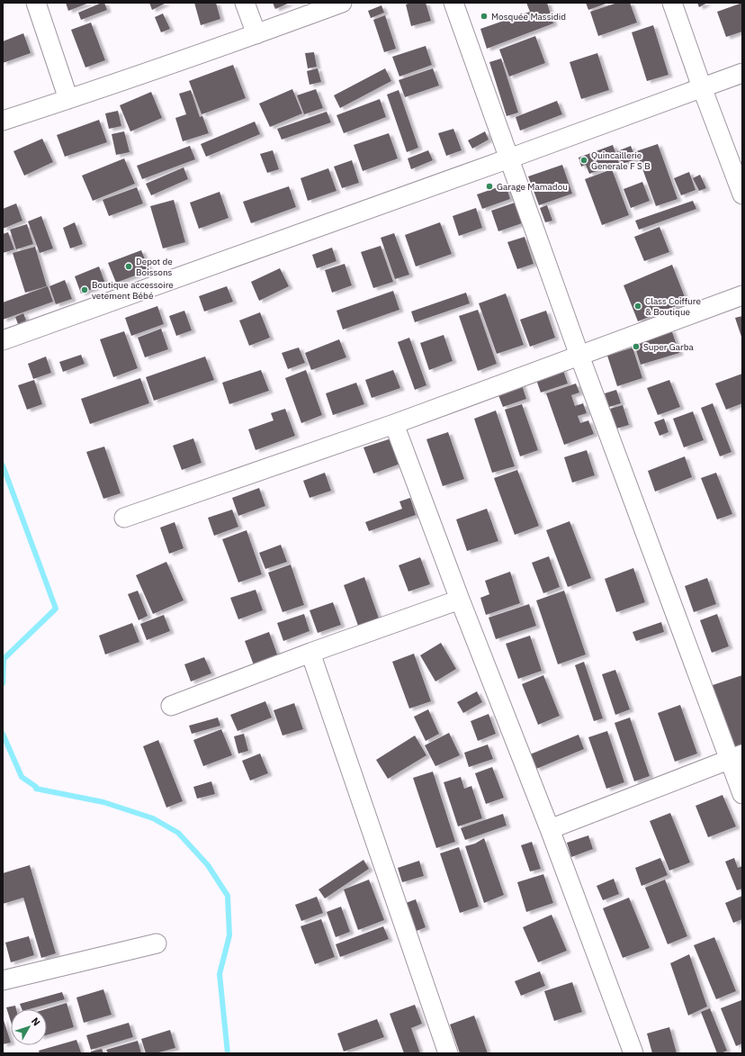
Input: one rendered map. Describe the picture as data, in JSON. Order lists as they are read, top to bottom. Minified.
{"places":["Mosquée Massidid","Quincaillerie Generale F S B","Garage Mamadou","Depot de Boissons","Boutique accessoire vetement Bébé","Class Coiffure & Boutique","Super Garba"],"north":"top right"}
